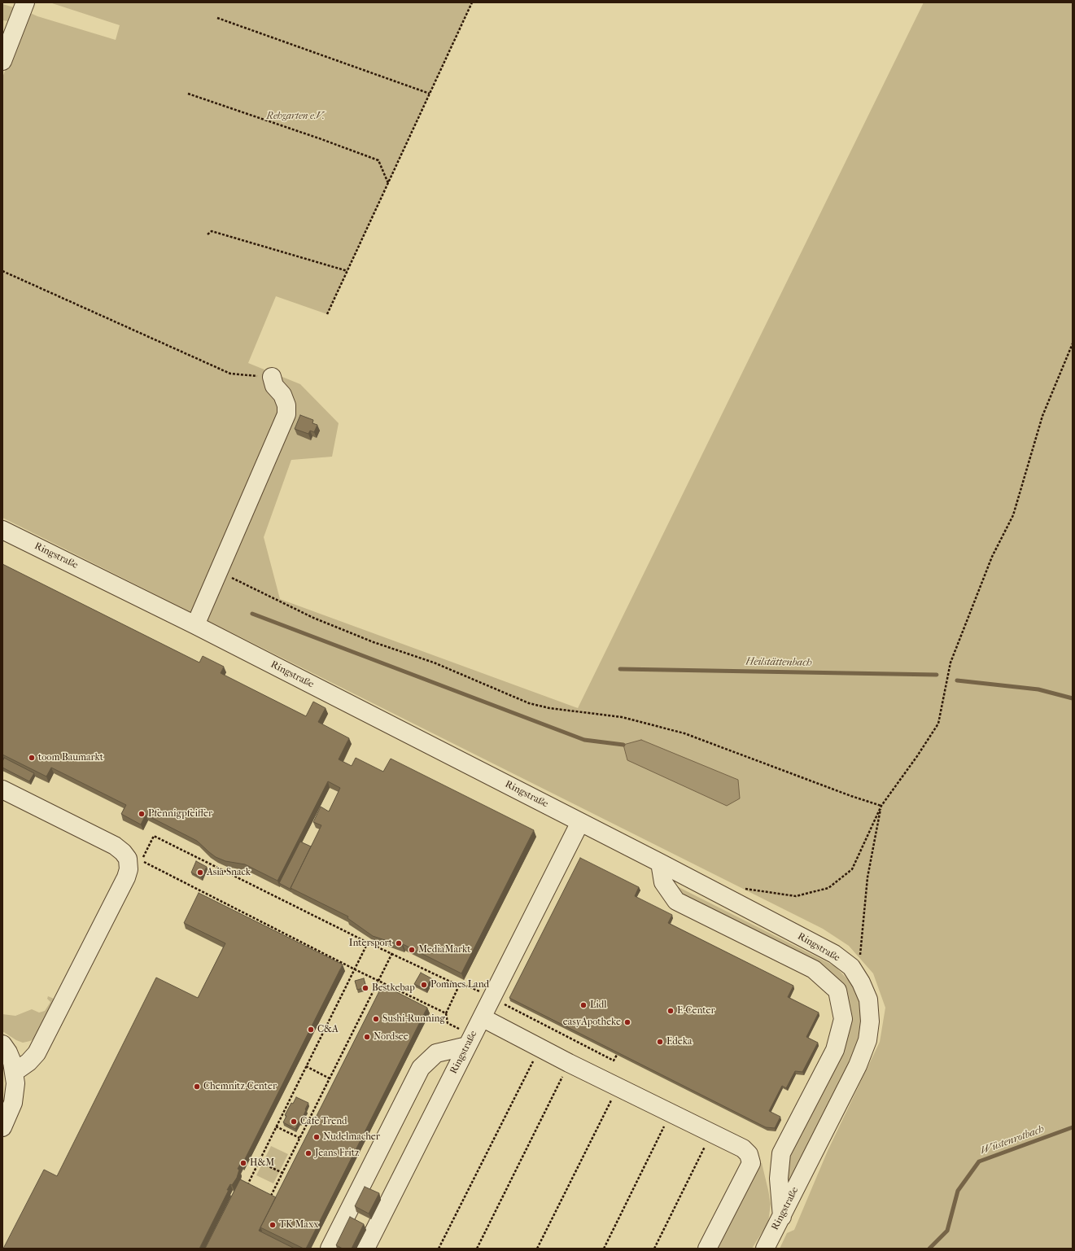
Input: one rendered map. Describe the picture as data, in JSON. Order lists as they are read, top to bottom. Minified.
{"streets":{"street":["Ringstraße"]},"water":["Heilstättenbach","Wüstenrotbach"],"parks":["Rehgarten e.V."],"places":["toom Baumarkt","Pfennigpfeiffer","Asia Snack","Intersport","MediaMarkt","Pommes Land","Bestkebap","Lidl","E-Center","Sushi-Running","easyApotheke","C&A","Nordsee","Edeka","Chemnitz-Center","Cafe Trend","Nudelmacher","Jeans Fritz","H&M","TK Maxx"]}
